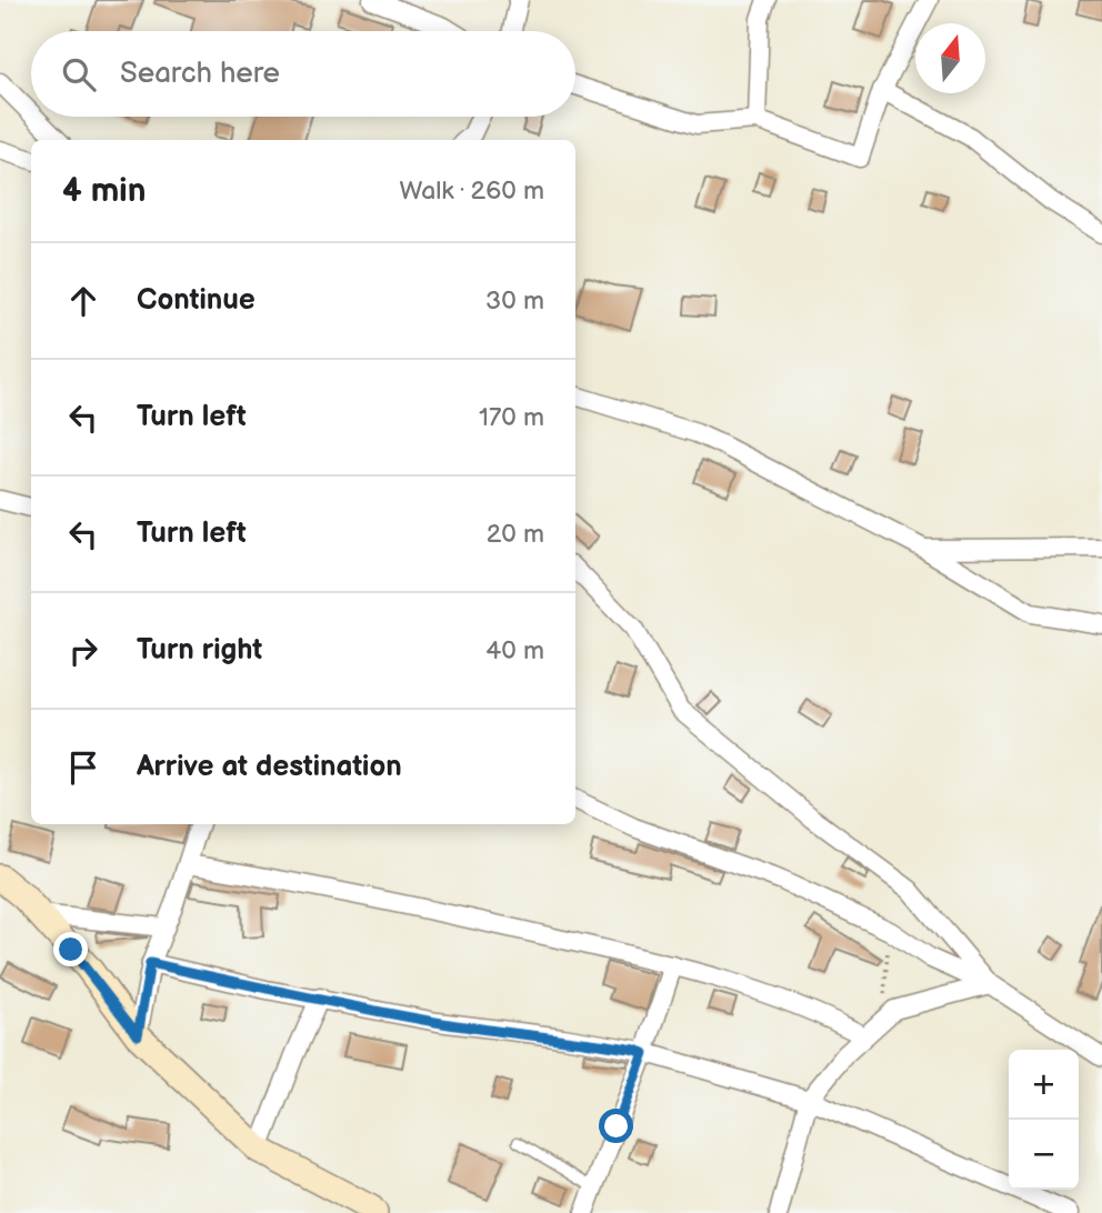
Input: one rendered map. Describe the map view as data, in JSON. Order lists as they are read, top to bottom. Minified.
{"north":"top","page":{"search":"Search here","heading":["4 min","Walk · 260 m"],"list":[["Continue","30 m"],["Turn left","170 m"],["Turn left","20 m"],["Turn right","40 m"],"Arrive at destination"],"map_buttons":["+","−"]}}
